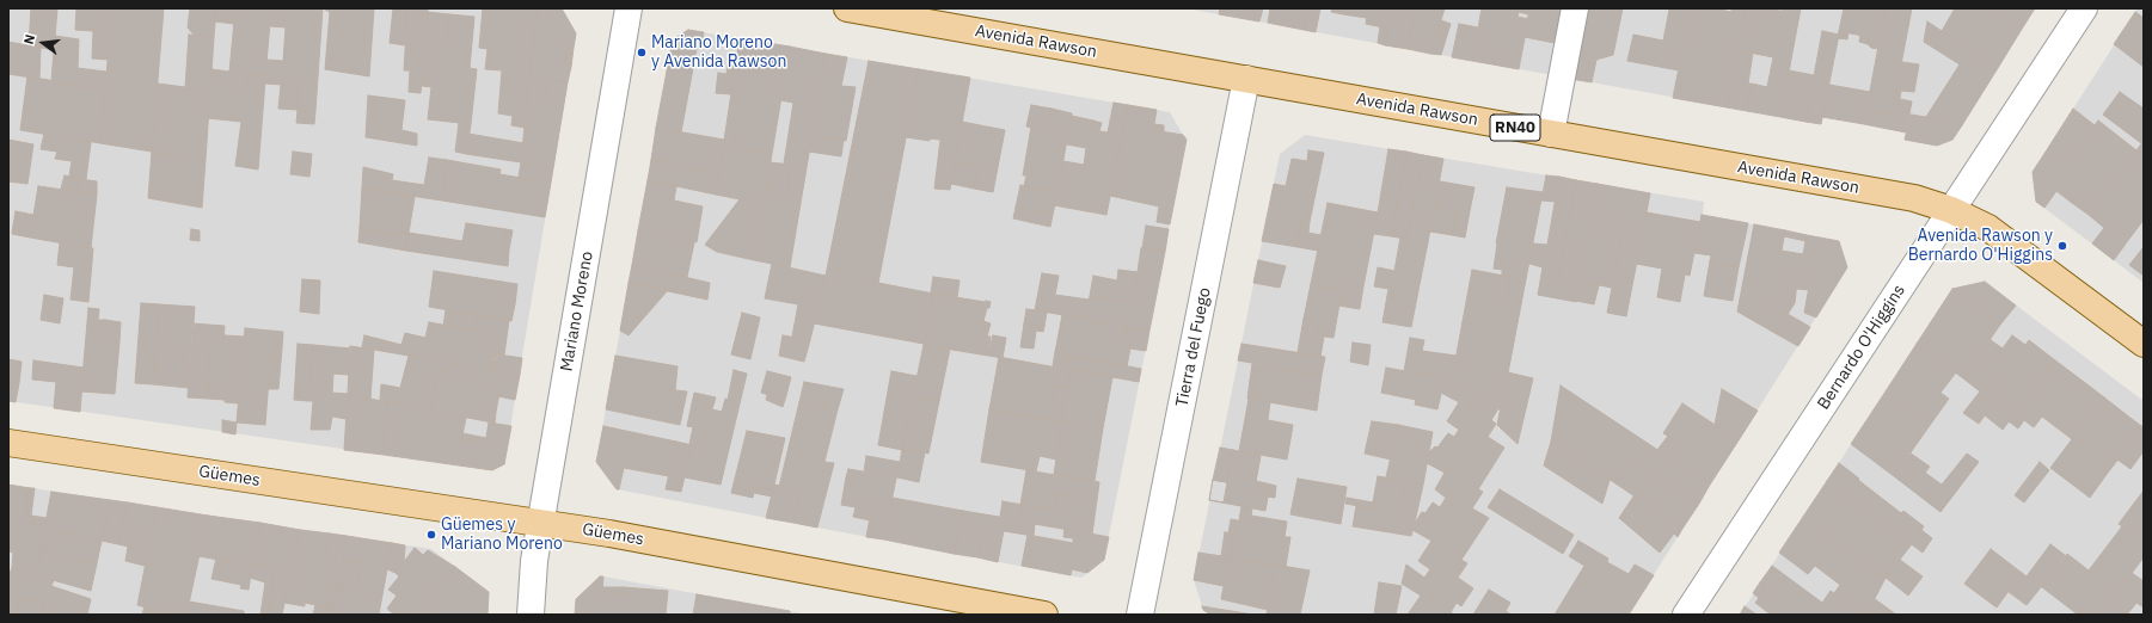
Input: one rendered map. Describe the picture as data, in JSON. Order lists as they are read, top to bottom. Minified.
{"streets":{"main road":["Avenida Rawson","RN40","Güemes"],"street":["Mariano Moreno","Tierra del Fuego","Bernardo O'Higgins"]},"crossings":[["Avenida Rawson","Tierra del Fuego"],["Avenida Rawson","Bernardo O'Higgins"],["Mariano Moreno","Güemes"]],"places":["Mariano Moreno y Avenida Rawson","Avenida Rawson y Bernardo O'Higgins","Güemes y Mariano Moreno"],"north":"left"}
